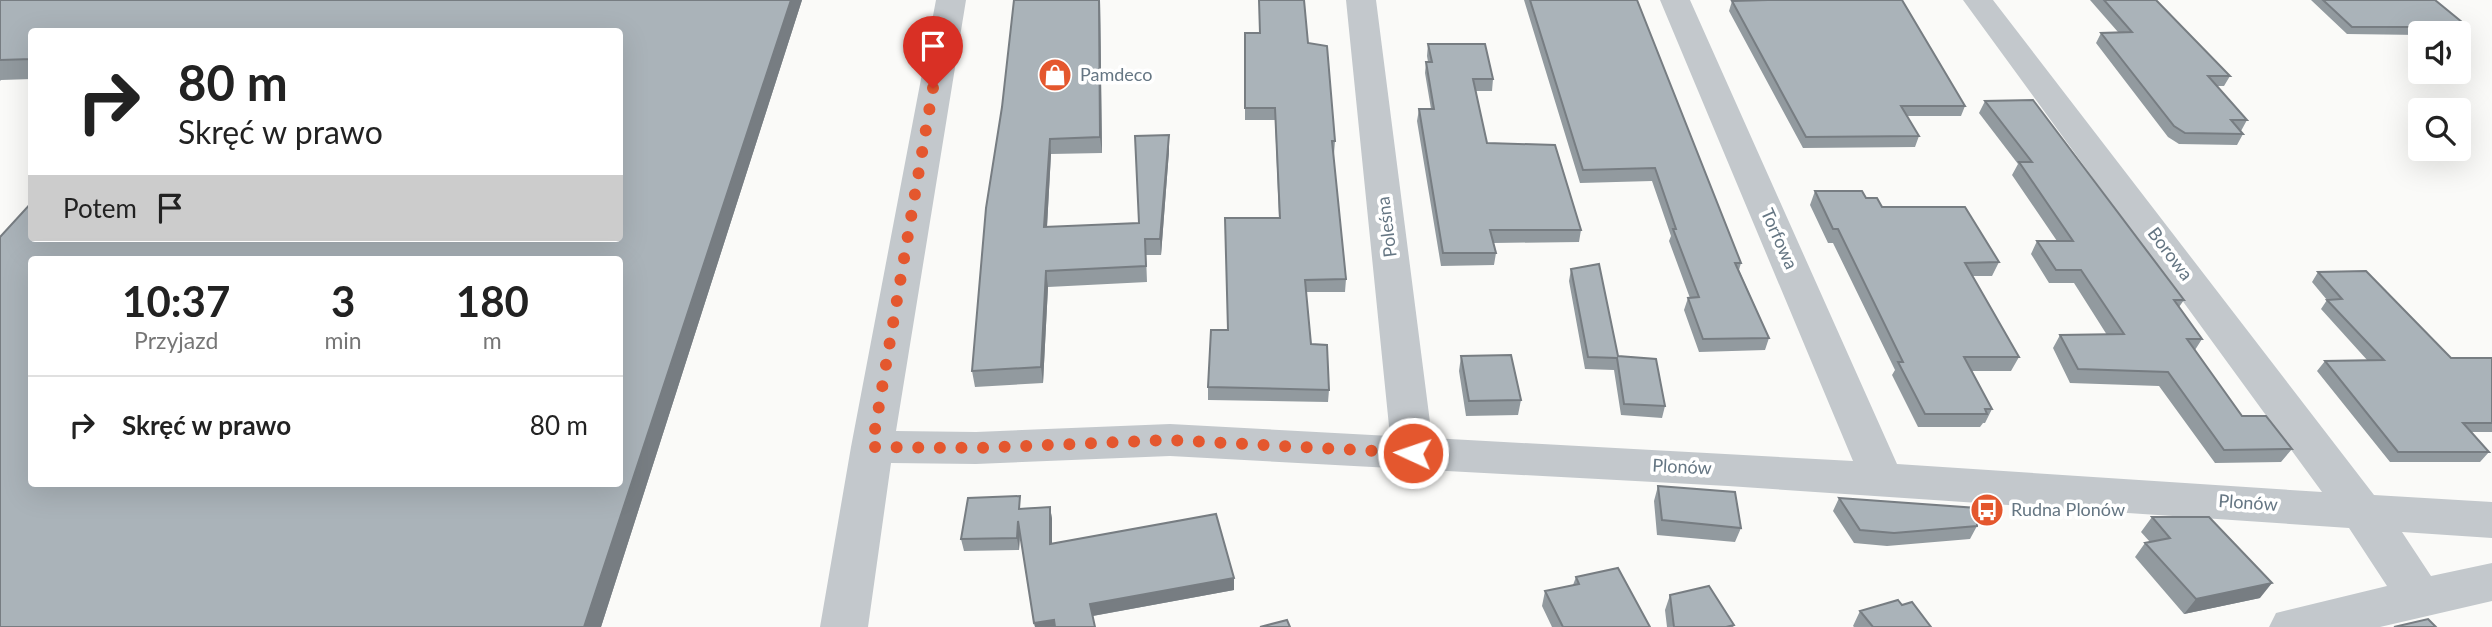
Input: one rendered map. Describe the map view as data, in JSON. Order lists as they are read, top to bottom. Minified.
{"streets":{"street":["Poleśna","Torfowa","Borowa","Plonów"]},"crossings":[["Poleśna","Plonów"],["Torfowa","Plonów"],["Borowa","Plonów"]],"places":{"shop":["Pamdeco"],"bus stop":["Rudna Plonów"]},"page":{"turn":["80 m","Skręć w prawo"],"then":"Potem","eta":["10:37","Przyjazd","3","min","180","m"],"list":[{"name":"Skręć w prawo","value":"80 m"}]}}
